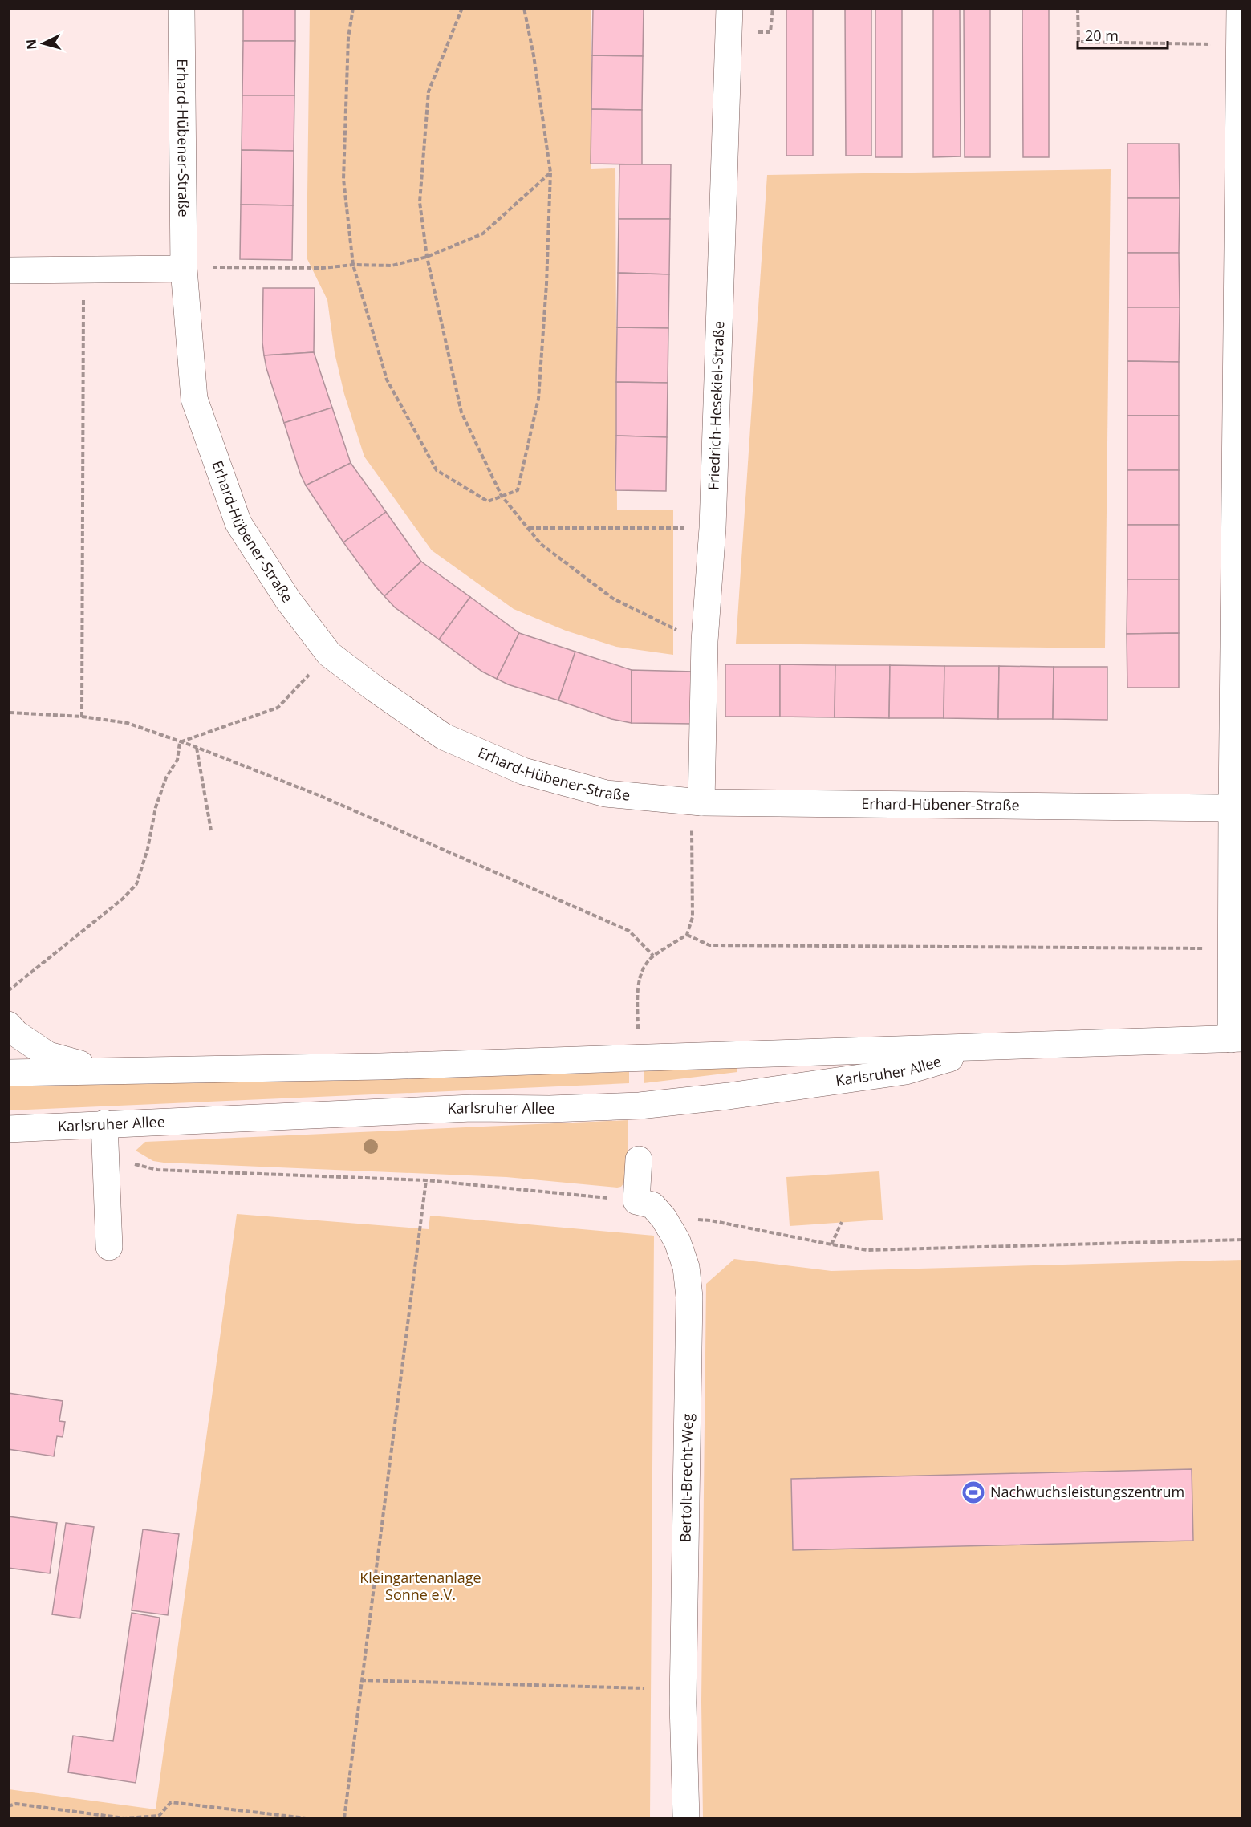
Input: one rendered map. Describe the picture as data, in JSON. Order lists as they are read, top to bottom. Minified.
{"streets":{"street":["Erhard-Hübener-Straße","Friedrich-Hesekiel-Straße","Karlsruher Allee","Bertolt-Brecht-Weg"]},"crossings":[["Erhard-Hübener-Straße","Friedrich-Hesekiel-Straße"]],"parks":["Kleingartenanlage Sonne e.V."],"places":{"sports":["Nachwuchsleistungszentrum"]},"scale_bar":"20 m","north":"left"}
